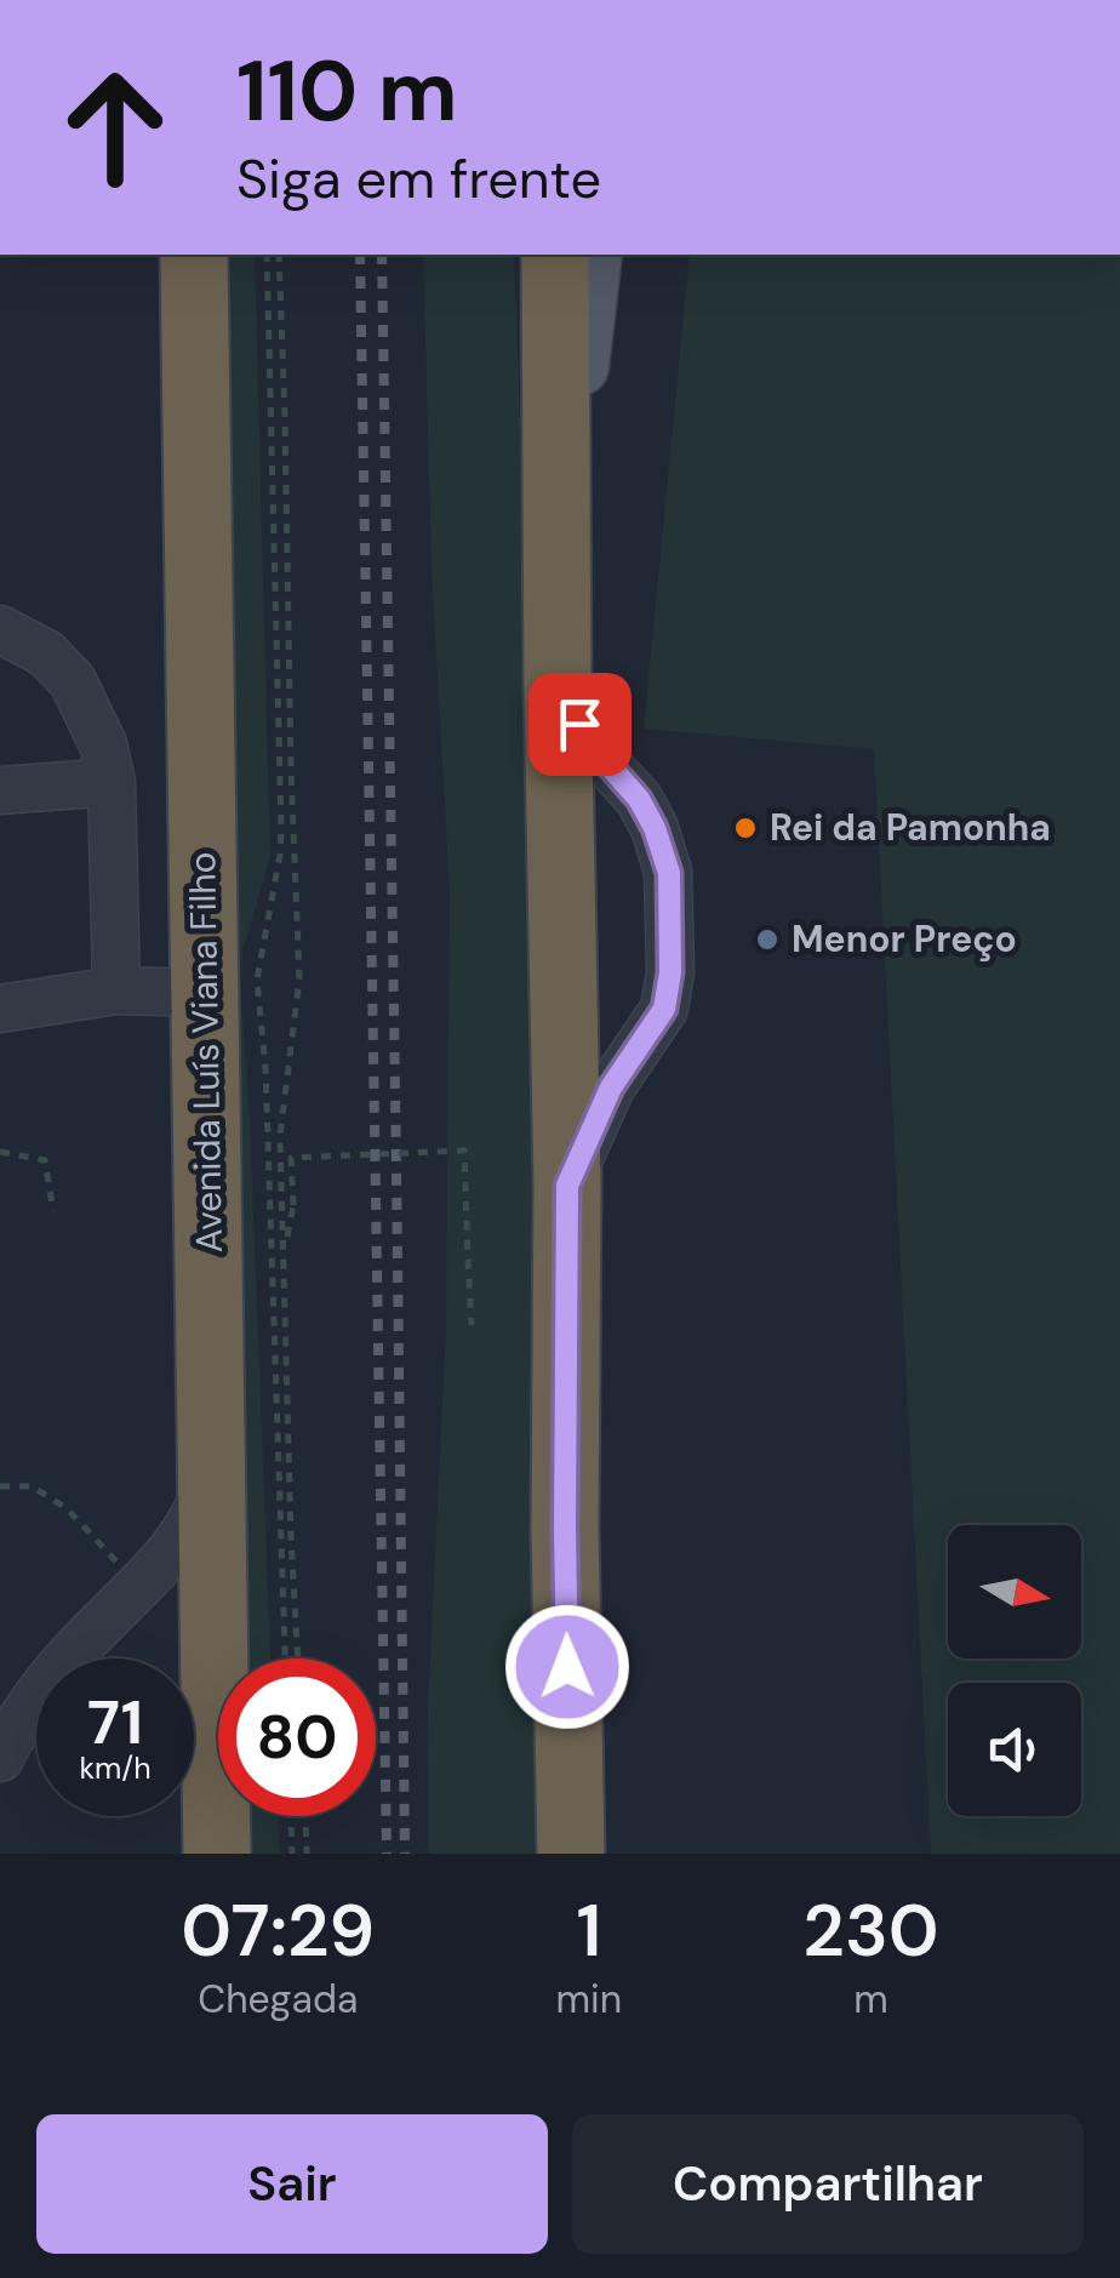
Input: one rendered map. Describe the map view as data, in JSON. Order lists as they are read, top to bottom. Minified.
{"streets":{"highway":["Avenida Luís Viana Filho"]},"places":["Rei da Pamonha","Menor Preço"],"north":"right","page":{"turn":["110 m","Siga em frente"],"speed":"71 km/h","limit":"80","eta":["07:29","Chegada","1","min","230","m"],"buttons":["Sair","Compartilhar"]}}
